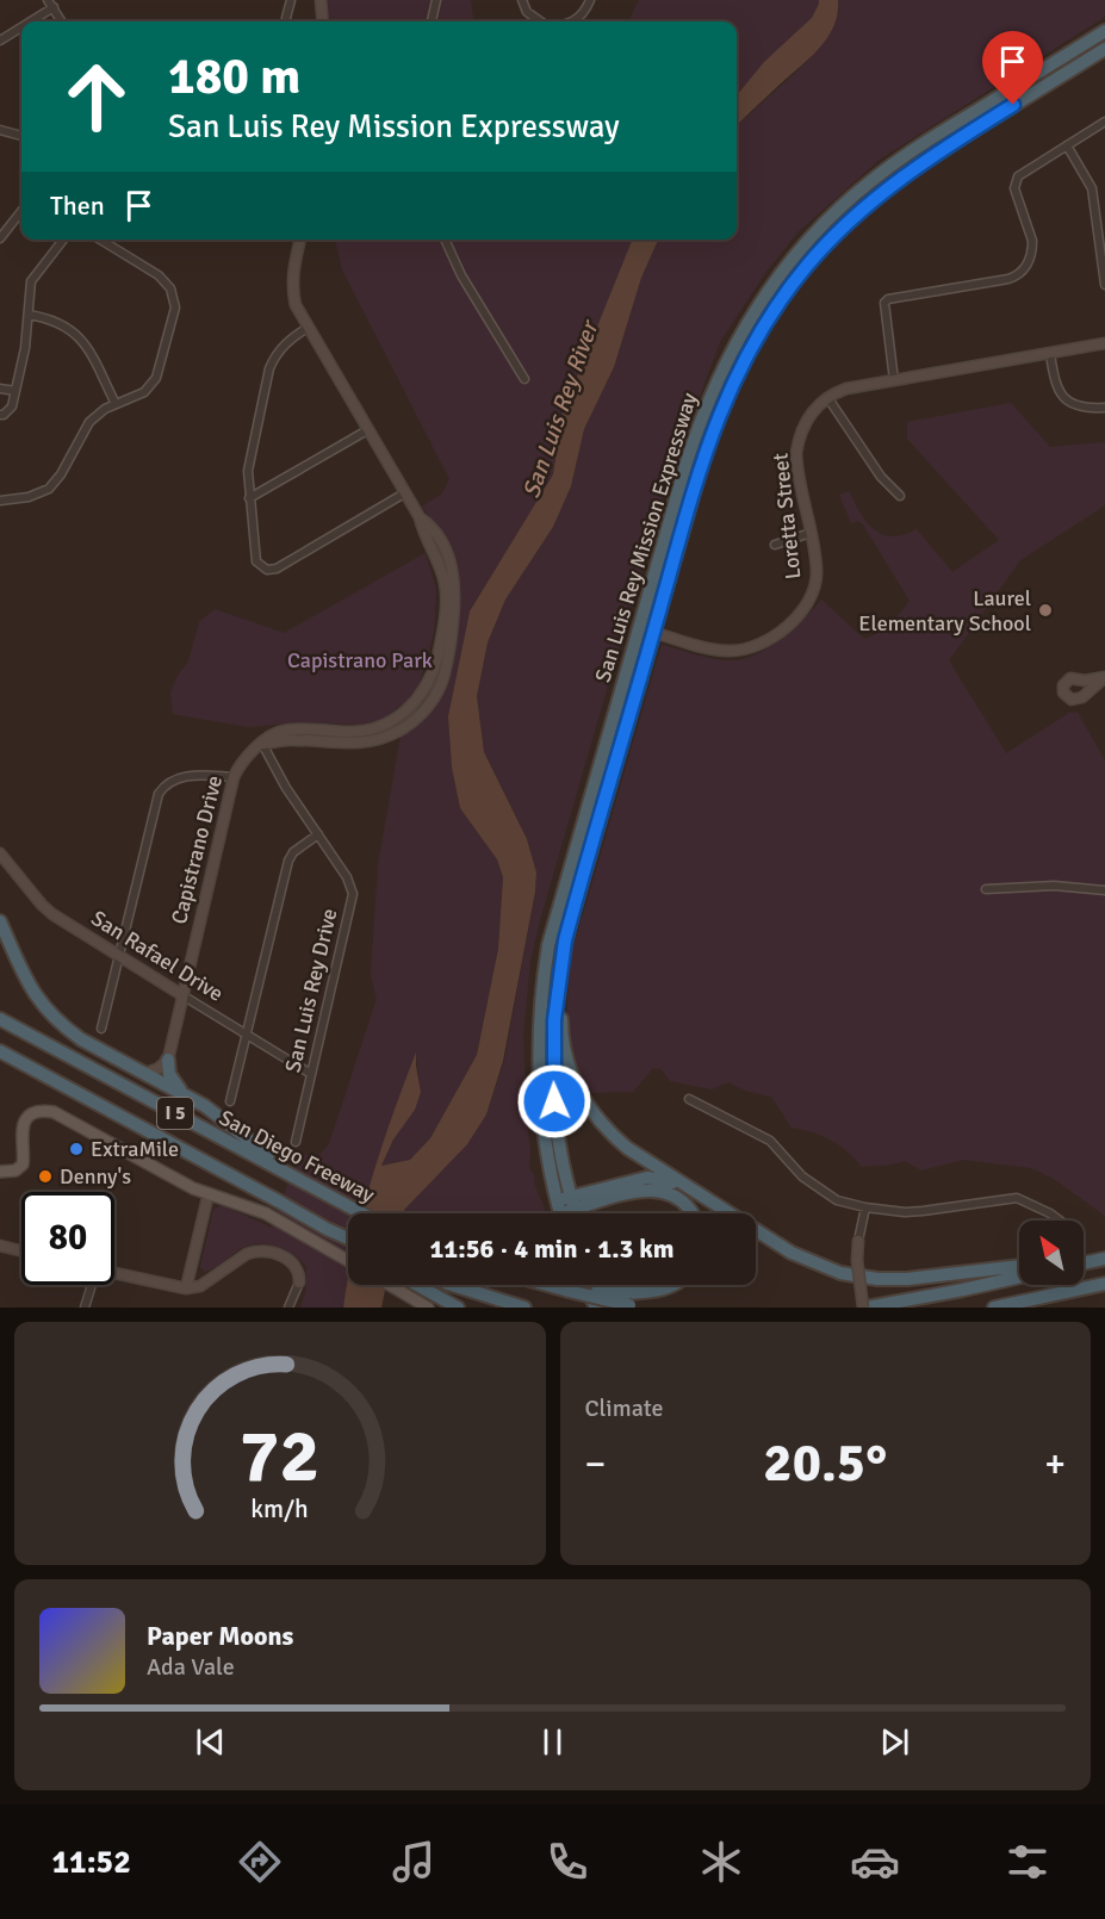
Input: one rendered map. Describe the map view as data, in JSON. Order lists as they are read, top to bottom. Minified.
{"streets":{"highway":["San Luis Rey Mission Expressway","I 5","San Diego Freeway"],"street":["Loretta Street","Capistrano Drive","San Rafael Drive","San Luis Rey Drive"]},"crossings":[["Loretta Street","San Luis Rey Mission Expressway"],["Capistrano Drive","San Rafael Drive"],["Capistrano Drive","San Luis Rey Drive"],["San Rafael Drive","San Luis Rey Drive"]],"water":["San Luis Rey River"],"parks":["Capistrano Park"],"places":["Laurel Elementary School","ExtraMile","Denny's"],"north":"top left","page":{"turn":["180 m","San Luis Rey Mission Expressway"],"then":"Then","limit":"80","trip":"11:56 · 4 min · 1.3 km","tile":"Climate","heat":["−","20.5°","+"],"song":["Paper Moons","Ada Vale"],"tabs":"11:52","gauge":["72","km/h"]}}
